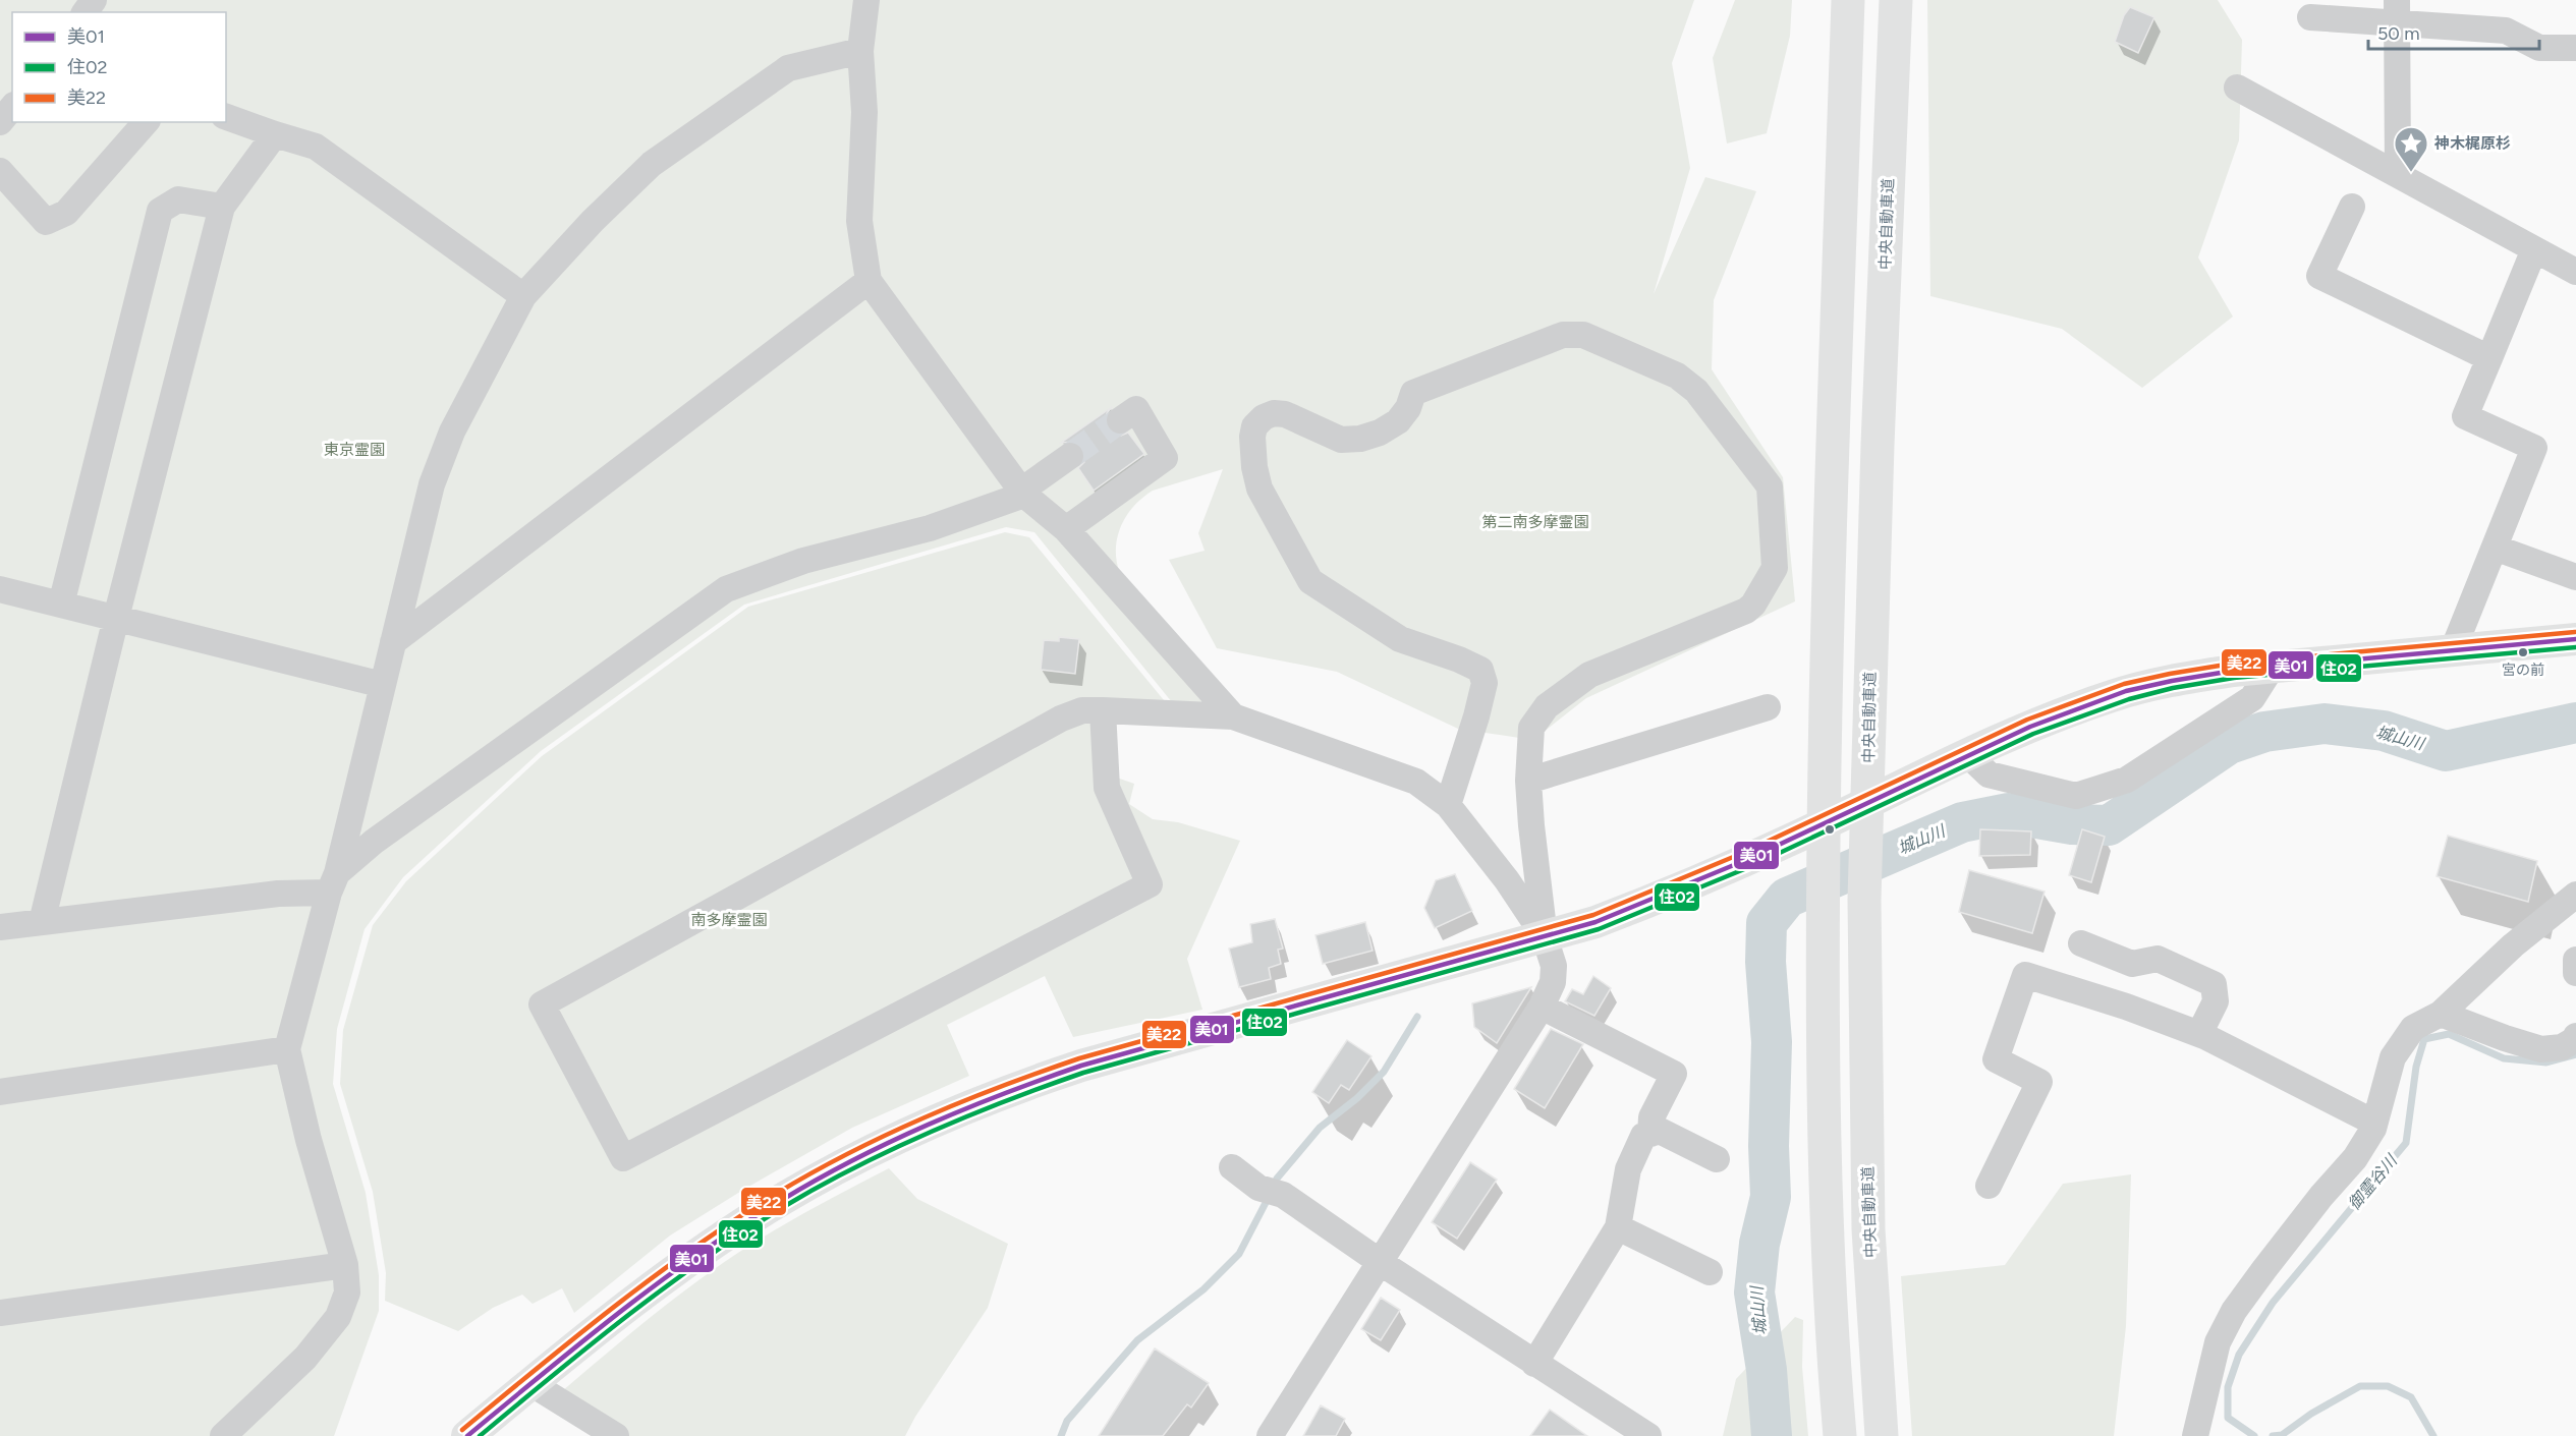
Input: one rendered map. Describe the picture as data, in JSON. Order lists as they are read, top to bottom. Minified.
{"streets":{"highway":["中央自動車道"]},"water":["城山川","御霊谷川"],"parks":["東京霊園","第二南多摩霊園","南多摩霊園"],"places":{"place":["神木梶原杉"],"other":["宮の前"]},"lines":["transit line 美22","transit line 美01","transit line 住02"],"legend":["美01","住02","美22"],"scale_bar":"50 m"}
